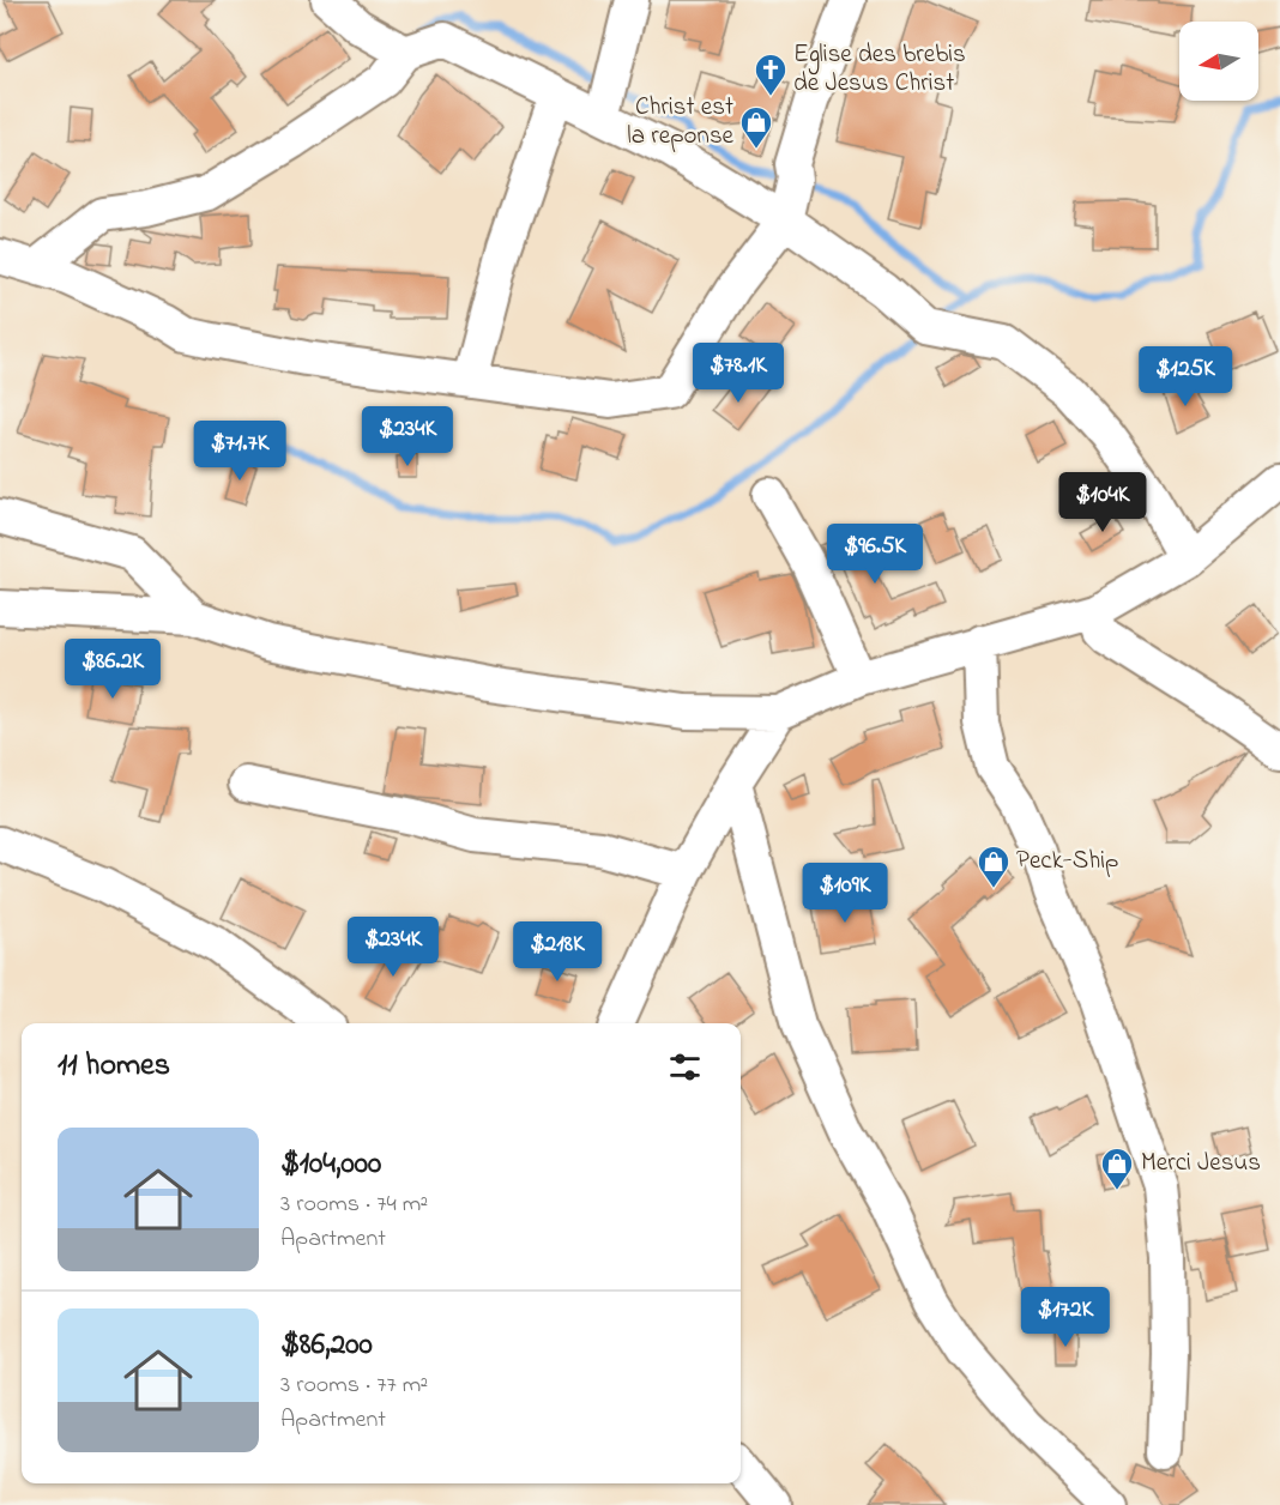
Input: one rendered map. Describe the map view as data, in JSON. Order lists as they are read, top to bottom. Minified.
{"places":{"church":["Eglise des brebis de Jesus Christ"],"shop":["Christ est la reponse","Peck-Ship","Merci Jesus"]},"north":"left","page":{"price":["$78.1K","$125K","$234K","$71.7K","$104K","$96.5K","$86.2K","$109K","$234K","$218K","$172K"],"heading":"11 homes","list":[{"name":"$104,000","note":"3 rooms · 74 m² · Apartment"},{"name":"$86,200","note":"3 rooms · 77 m² · Apartment"}]}}
